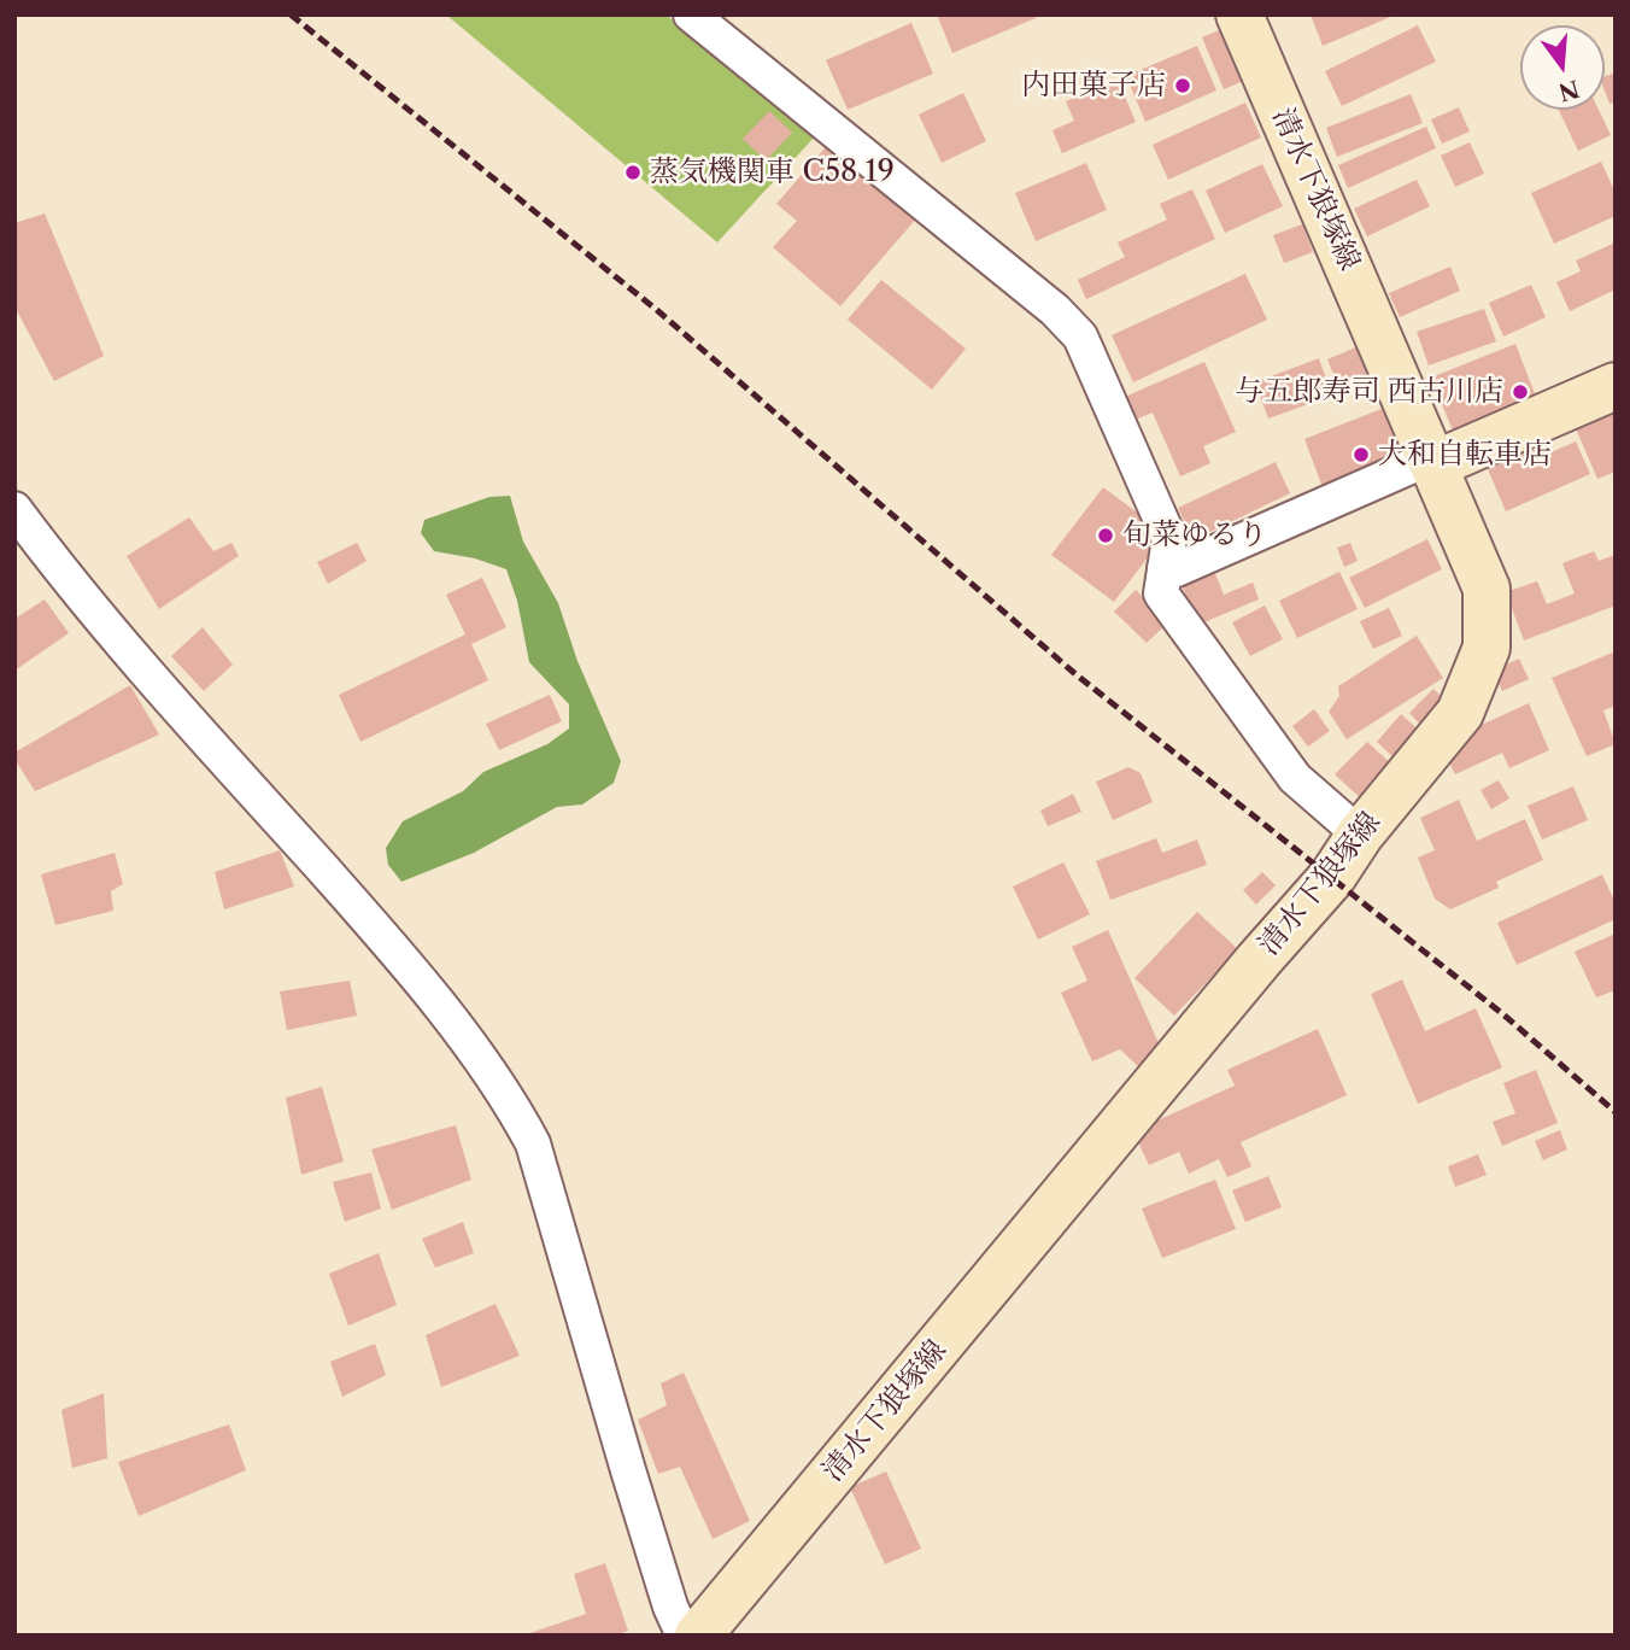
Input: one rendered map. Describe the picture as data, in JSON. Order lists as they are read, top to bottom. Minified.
{"streets":{"main road":["清水下狼塚線"]},"places":["内田菓子店","蒸気機関車 C58 19","与五郎寿司 西古川店","大和自転車店","旬菜ゆるり"],"north":"bottom"}
